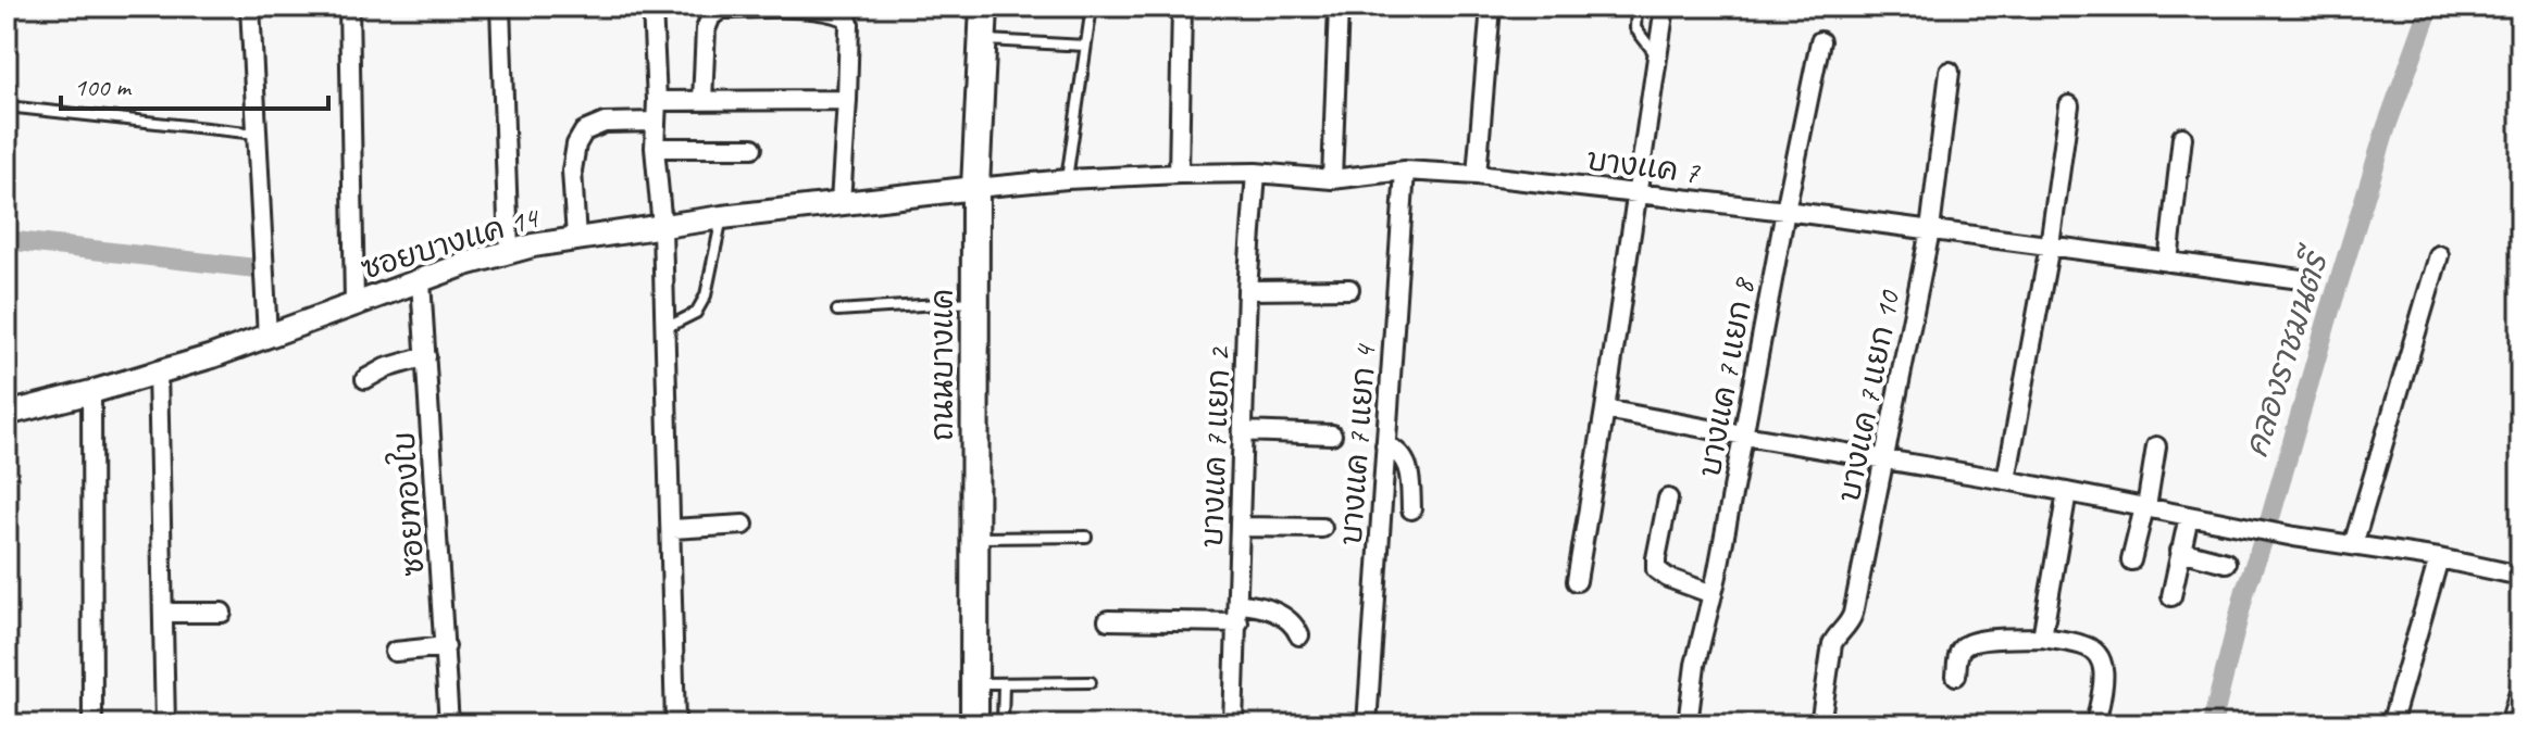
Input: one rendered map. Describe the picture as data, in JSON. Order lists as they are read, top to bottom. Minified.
{"streets":{"main road":["ถนนบางแค"],"street":["บางแค 7","ซอยบางแค 14","บางแค 7 แยก 8","บางแค 7 แยก 10","บางแค 7 แยก 4","บางแค 7 แยก 2","ซอยทองใบ"]},"crossings":[["บางแค 7","ซอยบางแค 14"],["บางแค 7","ถนนบางแค"],["บางแค 7","บางแค 7 แยก 8"],["บางแค 7","บางแค 7 แยก 10"],["บางแค 7","บางแค 7 แยก 4"],["บางแค 7","บางแค 7 แยก 2"],["ซอยบางแค 14","ถนนบางแค"],["ซอยบางแค 14","ซอยทองใบ"]],"water":["คลองราชมนตรี"],"scale_bar":"100 m"}
